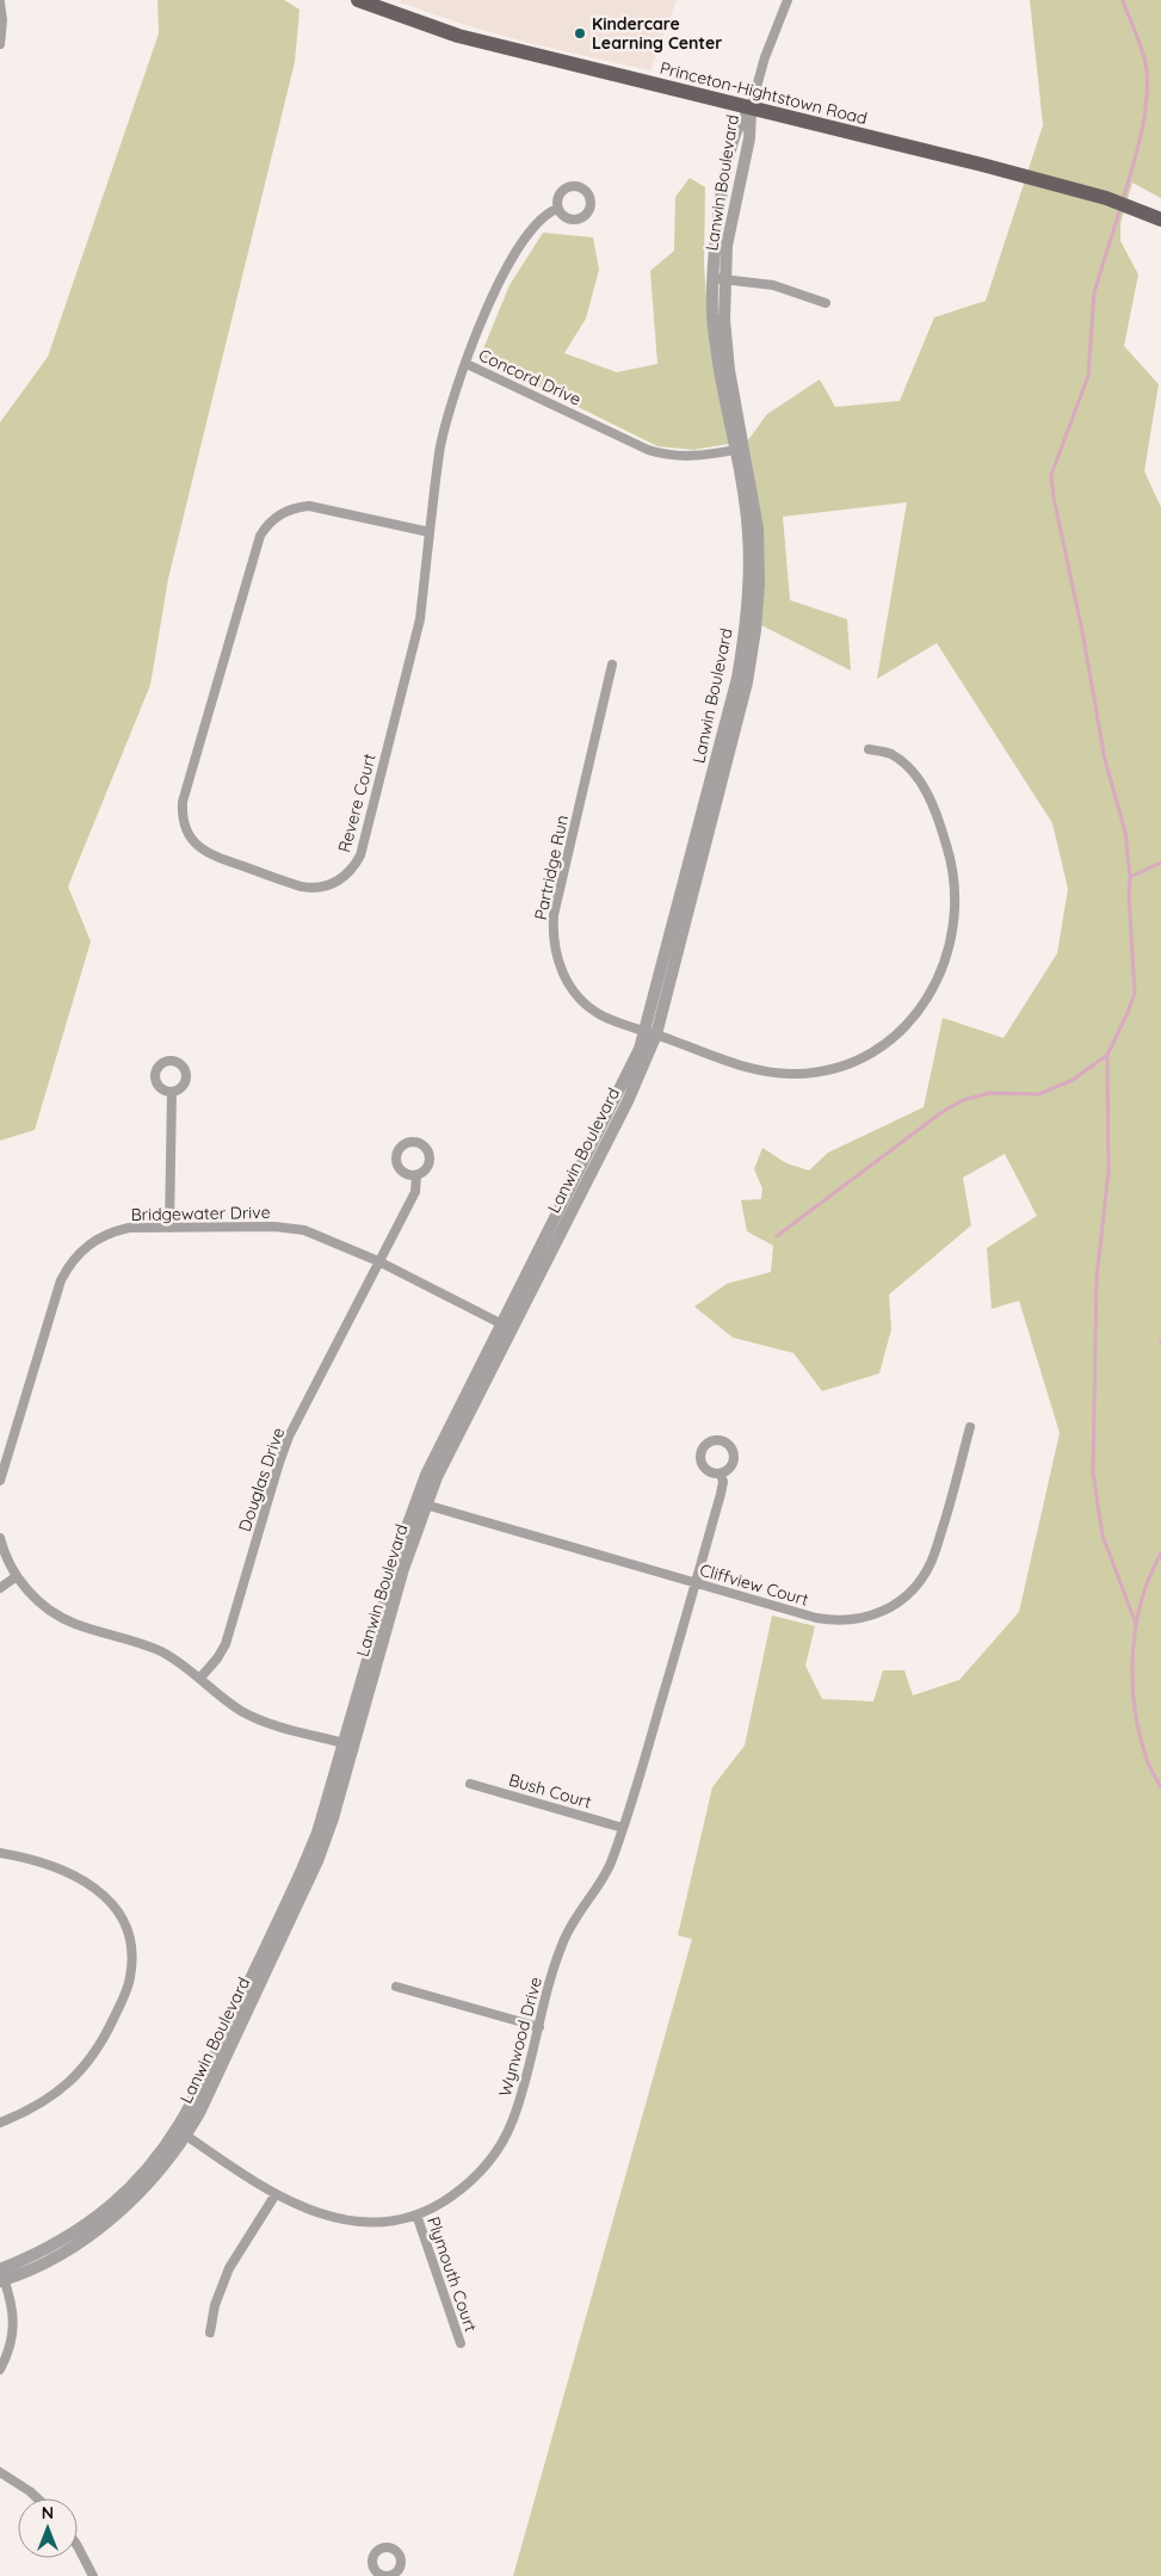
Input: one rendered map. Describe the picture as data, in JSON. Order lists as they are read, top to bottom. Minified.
{"streets":{"main road":["Princeton-Hightstown Road"],"street":["Lanwin Boulevard","Concord Drive","Revere Court","Partridge Run","Bridgewater Drive","Douglas Drive","Cliffview Court","Bush Court","Wynwood Drive","Plymouth Court"]},"crossings":[["Princeton-Hightstown Road","Lanwin Boulevard"],["Lanwin Boulevard","Concord Drive"],["Lanwin Boulevard","Partridge Run"],["Lanwin Boulevard","Bridgewater Drive"],["Lanwin Boulevard","Cliffview Court"],["Lanwin Boulevard","Wynwood Drive"],["Concord Drive","Revere Court"],["Bridgewater Drive","Douglas Drive"],["Cliffview Court","Wynwood Drive"],["Bush Court","Wynwood Drive"],["Wynwood Drive","Plymouth Court"]],"places":["Kindercare Learning Center"],"north":"top"}
